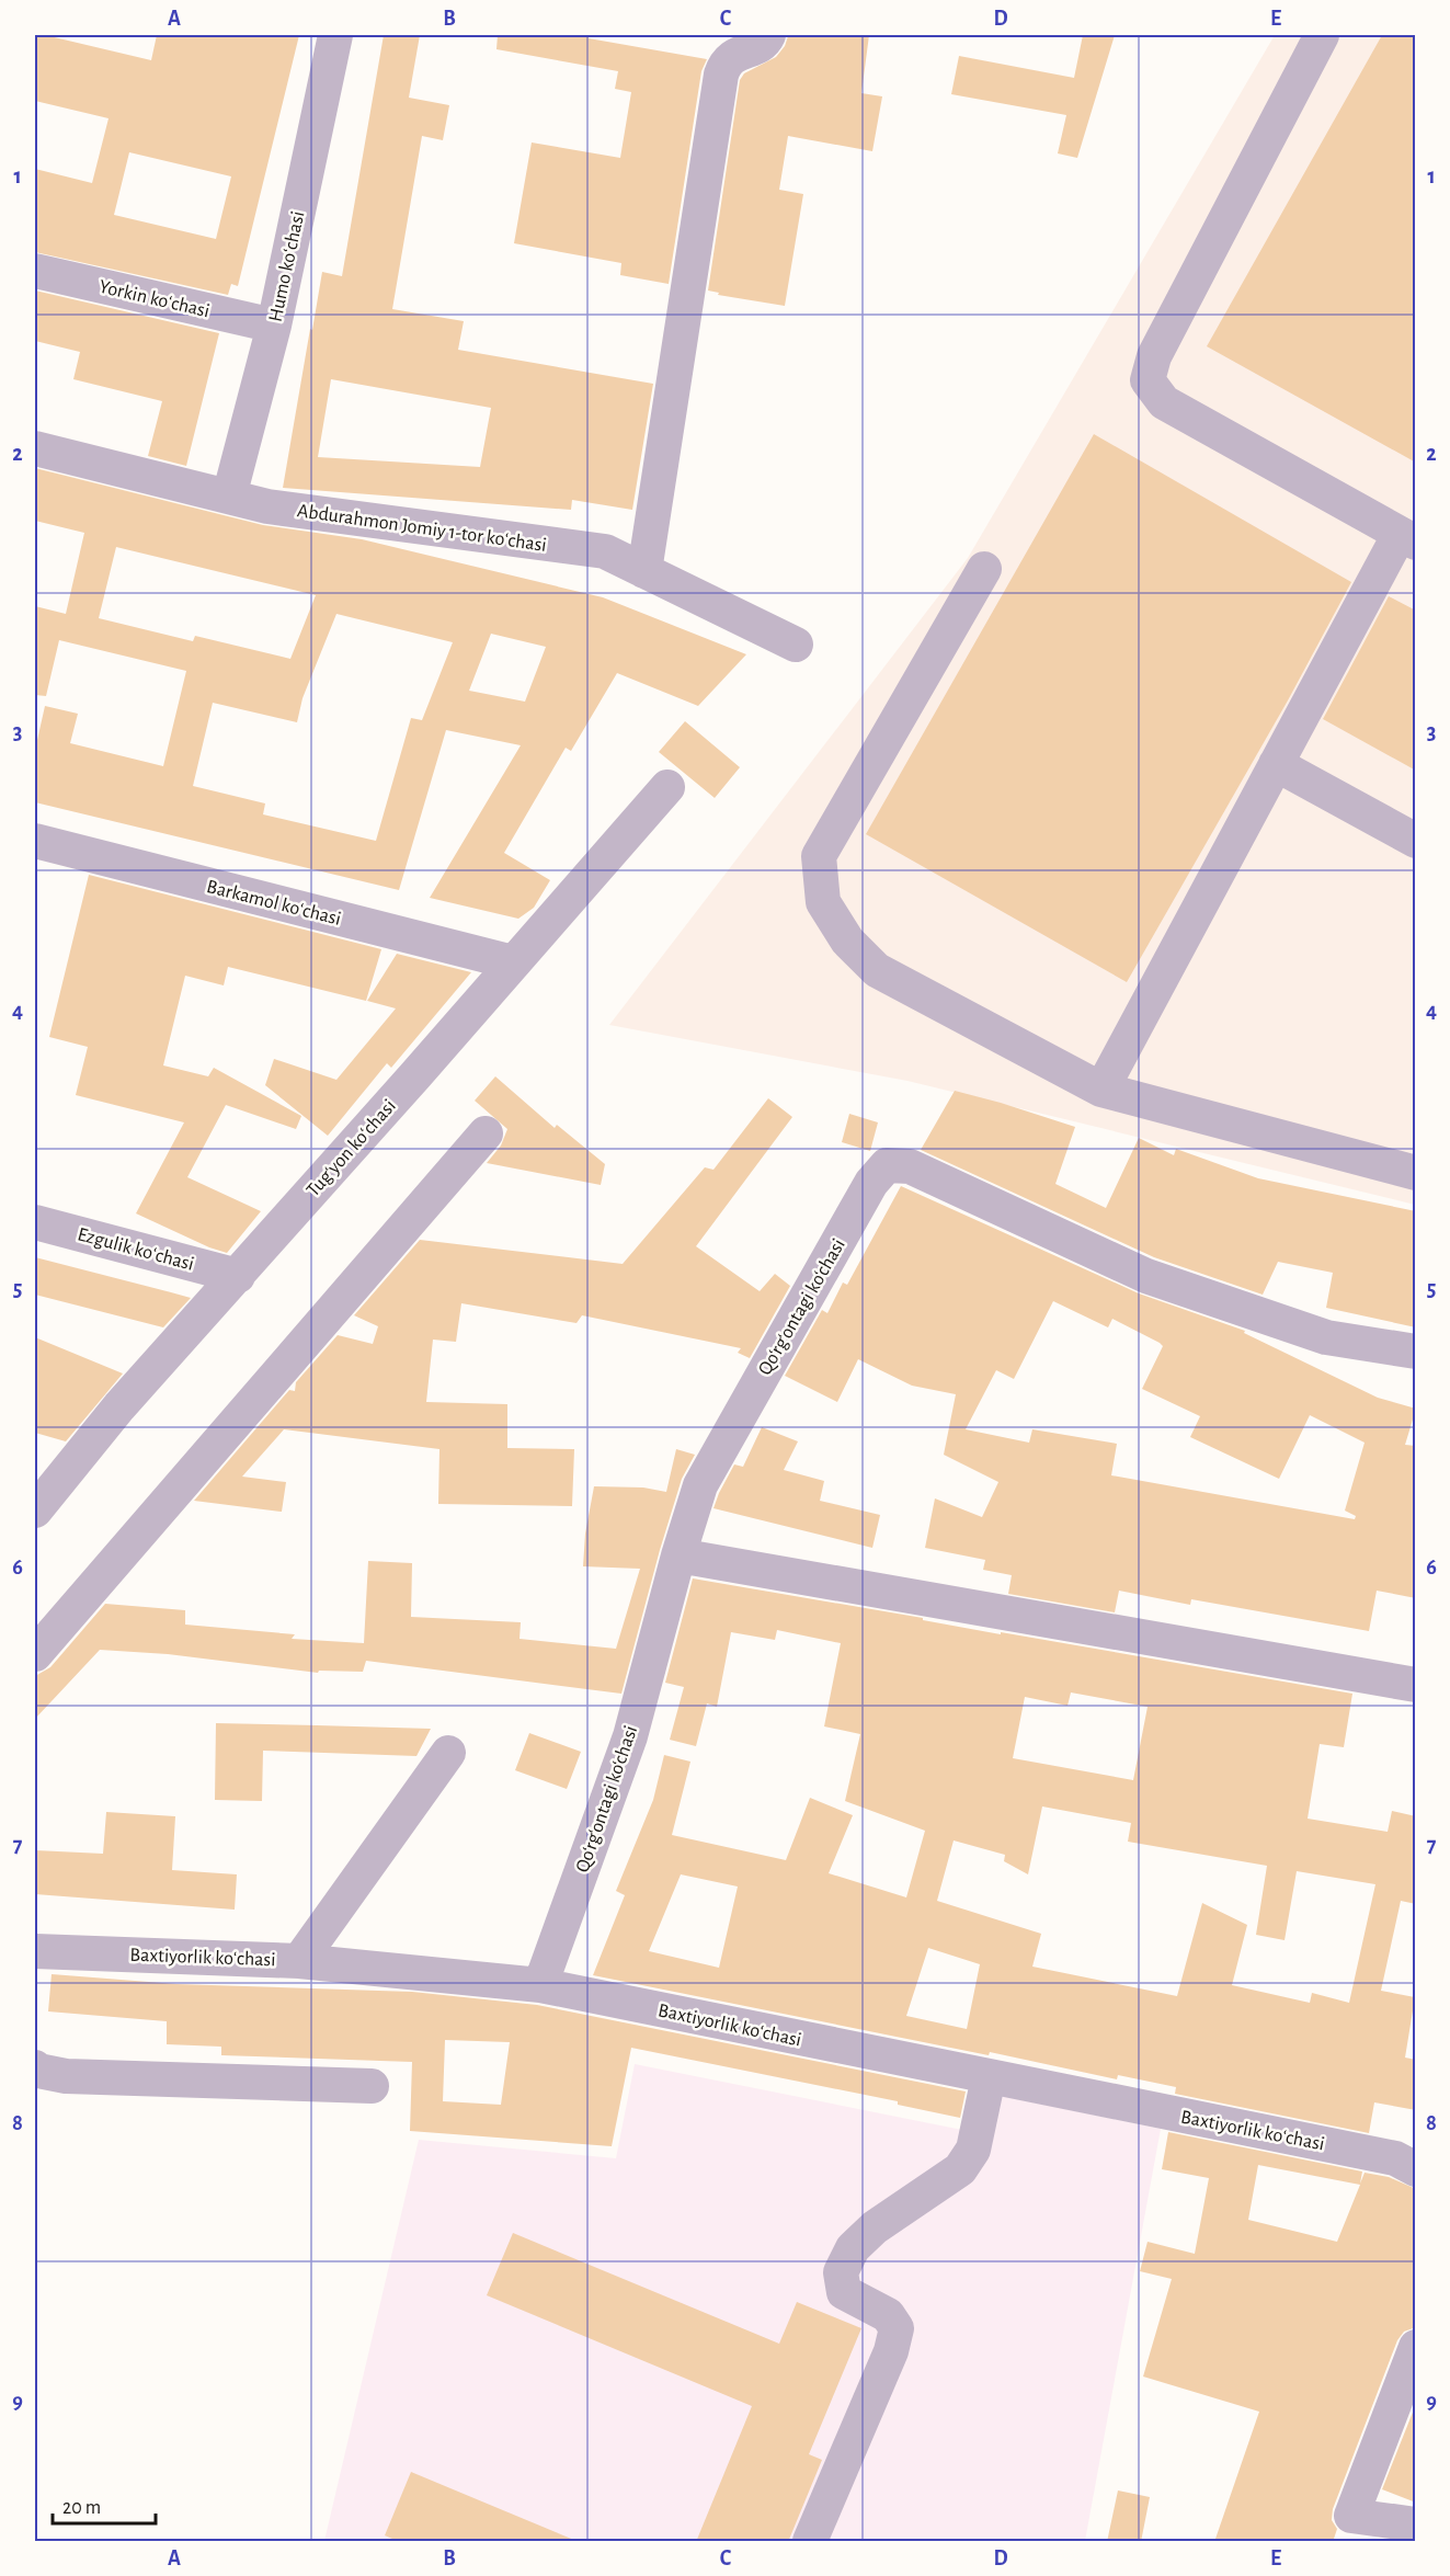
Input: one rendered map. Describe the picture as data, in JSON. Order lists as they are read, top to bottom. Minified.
{"streets":{"street":["Humo koʻchasi","Yorkin koʻchasi","Abdurahmon Jomiy 1-tor koʻchasi","Barkamol koʻchasi","Tugʻyon koʻchasi","Ezgulik koʻchasi","Qo‘rg‘ontagi ko‘chasi","Baxtiyorlik koʻchasi"]},"crossings":[["Humo koʻchasi","Yorkin koʻchasi"],["Humo koʻchasi","Abdurahmon Jomiy 1-tor koʻchasi"],["Barkamol koʻchasi","Tugʻyon koʻchasi"],["Tugʻyon koʻchasi","Ezgulik koʻchasi"],["Qo‘rg‘ontagi ko‘chasi","Baxtiyorlik koʻchasi"]],"scale_bar":"20 m","grid":{"columns":["A","B","C","D","E"],"rows":["1","2","3","4","5","6","7","8","9"]}}
